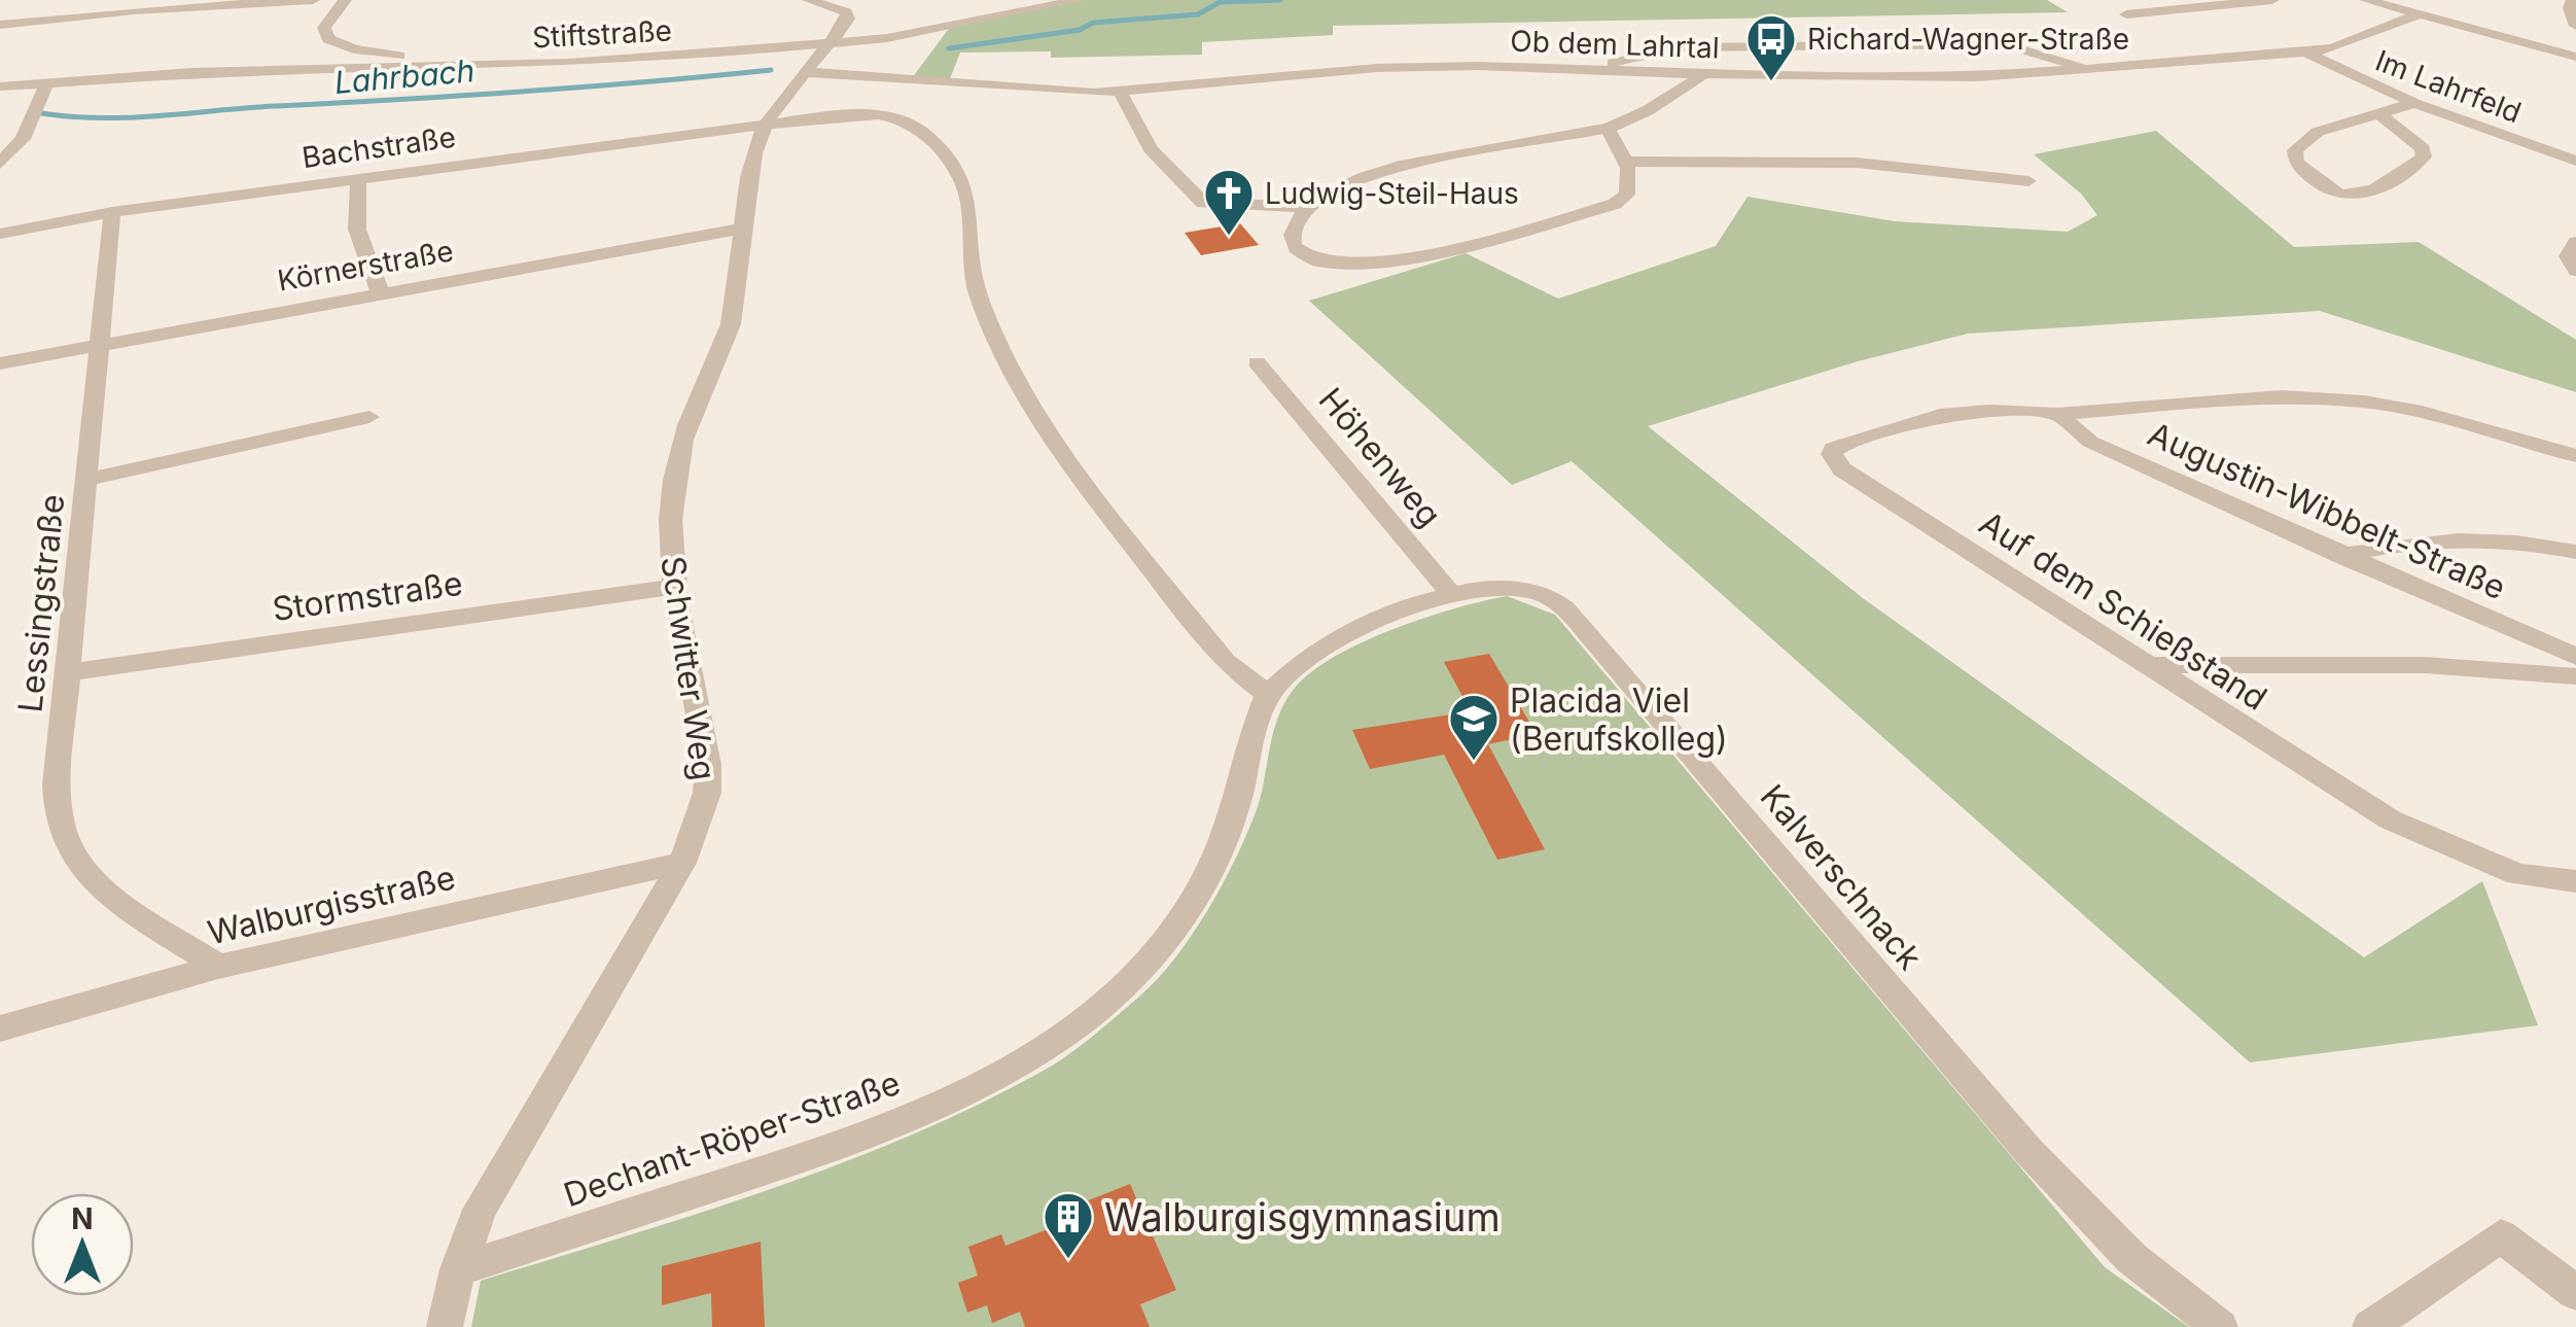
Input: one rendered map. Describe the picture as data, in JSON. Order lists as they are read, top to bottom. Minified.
{"streets":{"street":["Stiftstraße","Ob dem Lahrtal","Im Lahrfeld","Bachstraße","Körnerstraße","Höhenweg","Augustin-Wibbelt-Straße","Stormstraße","Lessingstraße","Auf dem Schießstand","Schwitter Weg","Kalverschnack","Walburgisstraße","Dechant-Röper-Straße"]},"crossings":[["Stiftstraße","Schwitter Weg"],["Ob dem Lahrtal","Im Lahrfeld"],["Ob dem Lahrtal","Schwitter Weg"],["Bachstraße","Lessingstraße"],["Bachstraße","Schwitter Weg"],["Körnerstraße","Lessingstraße"],["Körnerstraße","Schwitter Weg"],["Höhenweg","Kalverschnack"],["Augustin-Wibbelt-Straße","Auf dem Schießstand"],["Stormstraße","Lessingstraße"],["Stormstraße","Schwitter Weg"],["Lessingstraße","Walburgisstraße"],["Schwitter Weg","Walburgisstraße"],["Schwitter Weg","Dechant-Röper-Straße"],["Kalverschnack","Dechant-Röper-Straße"]],"water":["Lahrbach"],"places":{"bus stop":["Richard-Wagner-Straße"],"church":["Ludwig-Steil-Haus"],"school or university":["Placida Viel (Berufskolleg)"],"building":["Walburgisgymnasium"]},"north":"top"}
